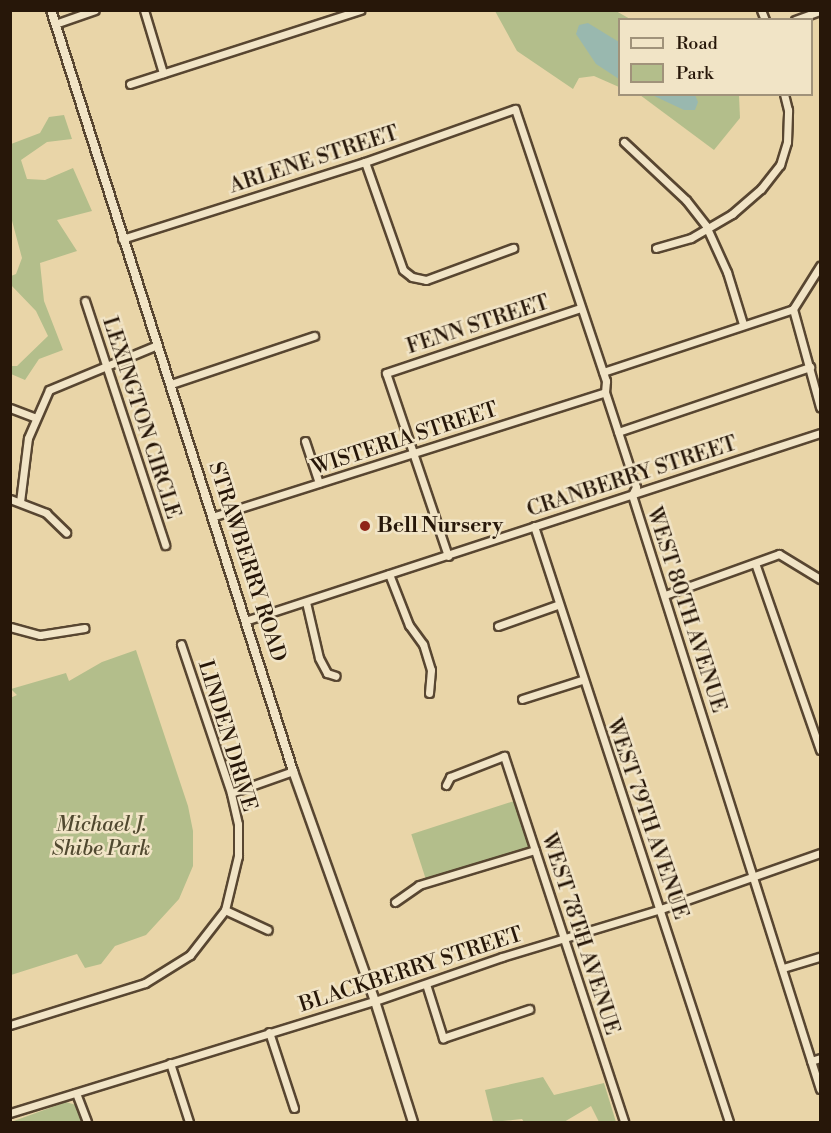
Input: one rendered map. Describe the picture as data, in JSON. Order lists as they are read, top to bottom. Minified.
{"streets":{"street":["ARLENE STREET","FENN STREET","LEXINGTON CIRCLE","WISTERIA STREET","CRANBERRY STREET","STRAWBERRY ROAD","WEST 80TH AVENUE","LINDEN DRIVE","WEST 79TH AVENUE","WEST 78TH AVENUE","BLACKBERRY STREET"]},"crossings":[["ARLENE STREET","STRAWBERRY ROAD"],["ARLENE STREET","WEST 80TH AVENUE"],["FENN STREET","WISTERIA STREET"],["FENN STREET","WEST 80TH AVENUE"],["WISTERIA STREET","STRAWBERRY ROAD"],["WISTERIA STREET","WEST 80TH AVENUE"],["CRANBERRY STREET","STRAWBERRY ROAD"],["CRANBERRY STREET","WEST 80TH AVENUE"],["CRANBERRY STREET","WEST 79TH AVENUE"],["STRAWBERRY ROAD","BLACKBERRY STREET"],["WEST 80TH AVENUE","BLACKBERRY STREET"],["WEST 79TH AVENUE","BLACKBERRY STREET"],["WEST 78TH AVENUE","BLACKBERRY STREET"]],"parks":["Michael J. Shibe Park"],"places":["Bell Nursery"],"legend":["Road","Park"]}
